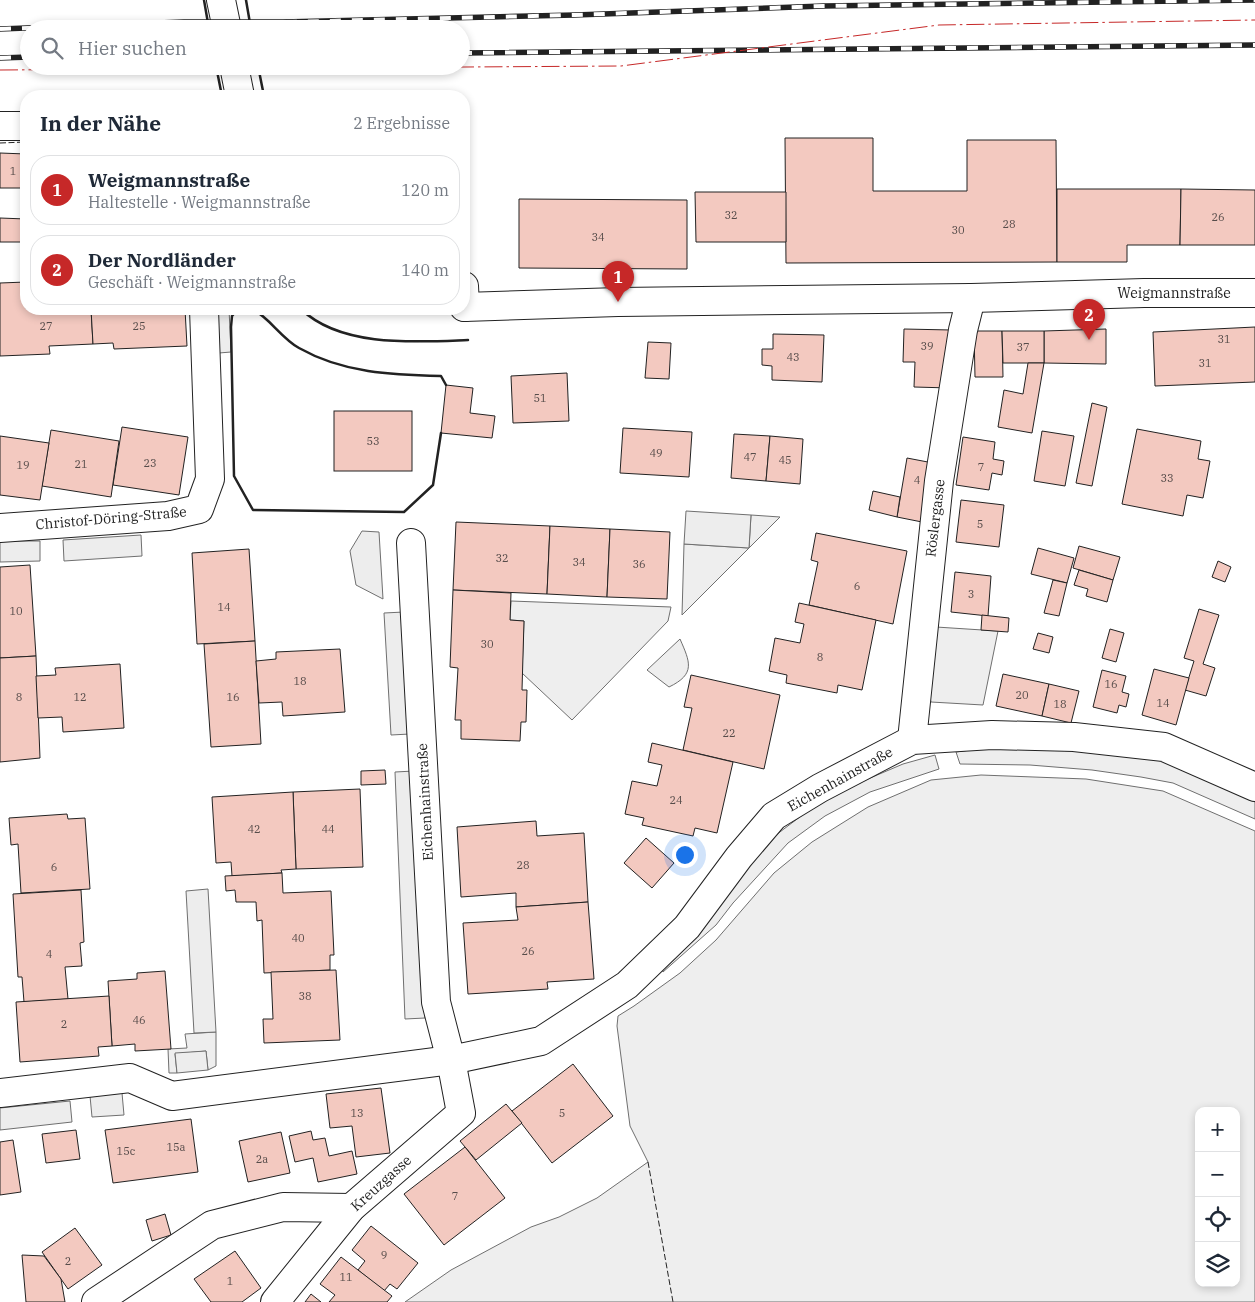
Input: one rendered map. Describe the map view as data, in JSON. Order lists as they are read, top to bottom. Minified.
{"streets":{"street":["Weigmannstraße","Christof-Döring-Straße","Röslergasse","Eichenhainstraße","Kreuzgasse"]},"crossings":[["Weigmannstraße","Röslergasse"],["Röslergasse","Eichenhainstraße"],["Eichenhainstraße","Kreuzgasse"]],"house_numbers":["1","32","26","28","30","34","27","25","31","39","37","43","31","51","53","49","47","45","23","21","19","7","33","4","5","32","34","36","6","3","14","10","30","8","18","16","20","8","12","16","14","18","22","24","42","44","28","6","40","26","4","38","46","2","13","5","15a","15c","2a","7","9","2","11","1"],"page":{"search":"Hier suchen","heading":["In der Nähe","2 Ergebnisse"],"list":[{"mark":"1","name":"Weigmannstraße","note":"Haltestelle · Weigmannstraße","value":"120 m"},{"mark":"2","name":"Der Nordländer","note":"Geschäft · Weigmannstraße","value":"140 m"}],"pins":["1","2"],"map_buttons":["+","−"]}}
